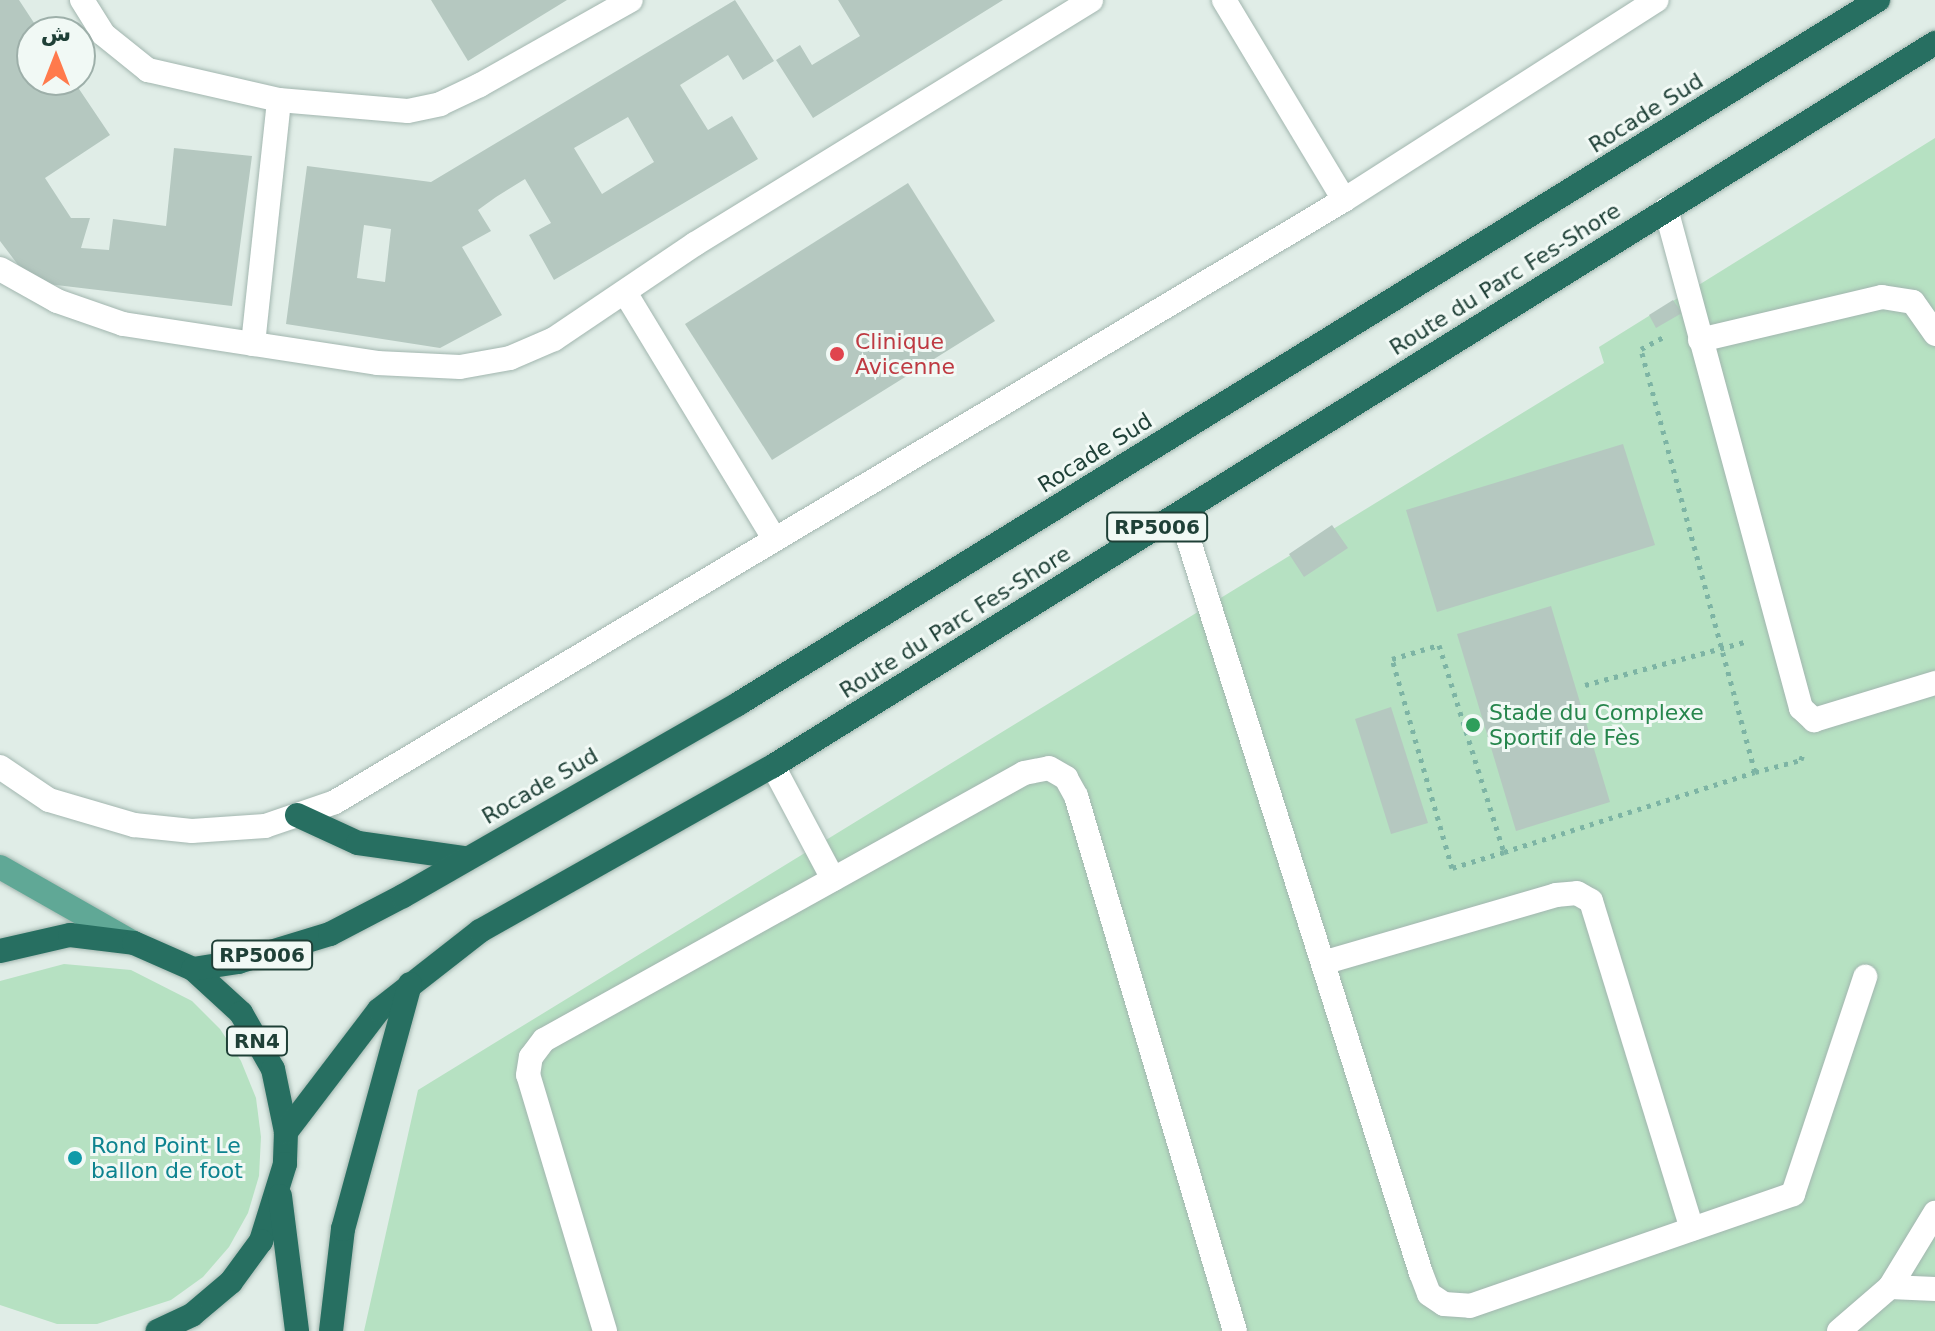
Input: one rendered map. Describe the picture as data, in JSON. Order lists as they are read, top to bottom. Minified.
{"streets":{"highway":["Rocade Sud","Route du Parc Fes-Shore","RP5006","RN4"]},"crossings":[["Rocade Sud","RN4"],["Route du Parc Fes-Shore","RN4"]],"places":["Clinique Avicenne","Stade du Complexe Sportif de Fès","Rond Point Le ballon de foot"],"north":"top"}
